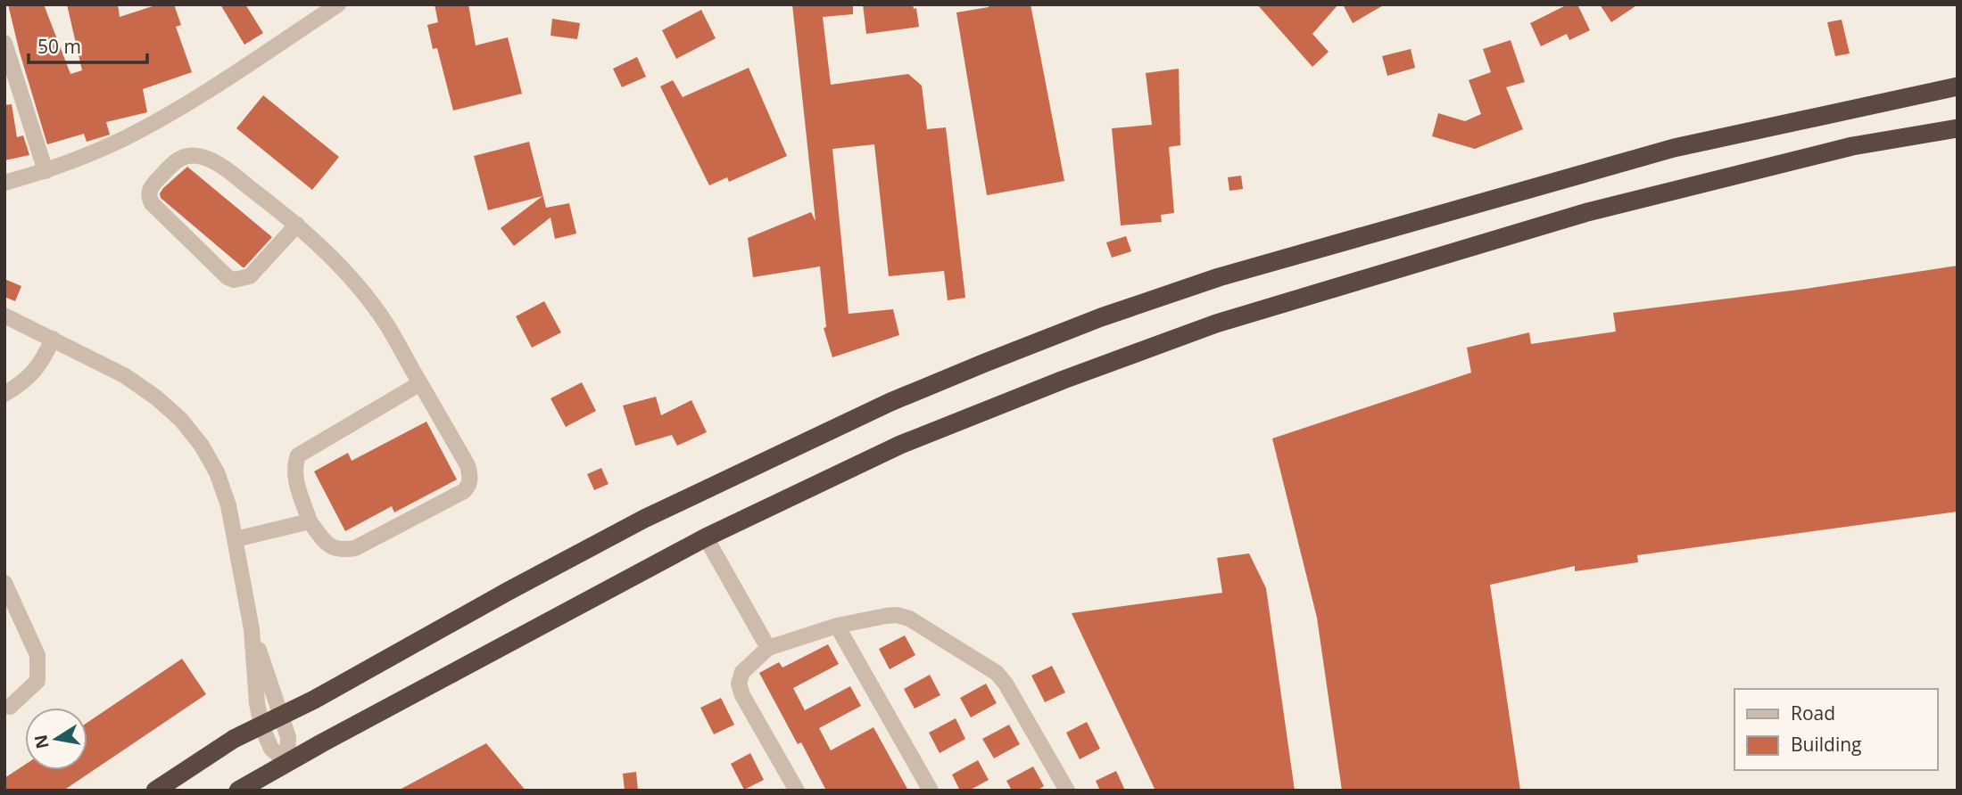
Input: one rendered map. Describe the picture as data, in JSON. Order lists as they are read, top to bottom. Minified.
{"legend":["Road","Building"],"scale_bar":"50 m","north":"left"}
